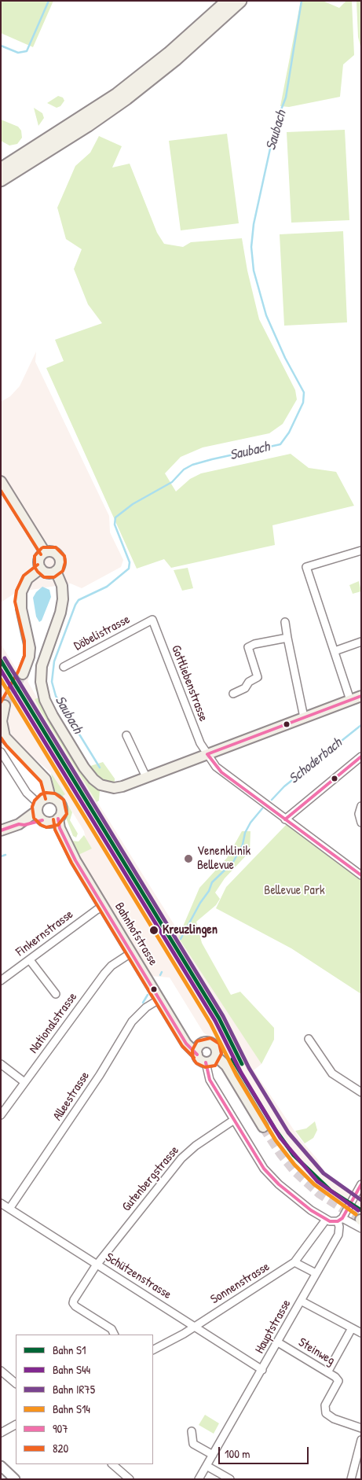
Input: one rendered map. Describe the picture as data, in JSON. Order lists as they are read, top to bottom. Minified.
{"streets":{"main road":["Bahnhofstrasse"],"street":["Döbelistrasse","Gottliebenstrasse","Finkernstrasse","Nationalstrasse","Alleestrasse","Gutenbergstrasse","Schützenstrasse","Sonnenstrasse","Hauptstrasse","Steinweg"]},"crossings":[["Döbelistrasse","Gottliebenstrasse"],["Finkernstrasse","Bahnhofstrasse"],["Bahnhofstrasse","Nationalstrasse"],["Bahnhofstrasse","Alleestrasse"],["Alleestrasse","Schützenstrasse"],["Gutenbergstrasse","Schützenstrasse"],["Schützenstrasse","Sonnenstrasse"],["Schützenstrasse","Hauptstrasse"],["Hauptstrasse","Steinweg"]],"water":["Saubach","Schoderbach"],"parks":["Bellevue Park"],"places":["Venenklinik Bellevue","Kreuzlingen"],"lines":["transit line 820","rail line IR75","rail line S1","rail line S44","rail line S14","transit line 907"],"legend":["Bahn S1","Bahn S44","Bahn IR75","Bahn S14","907","820"],"scale_bar":"100 m"}
